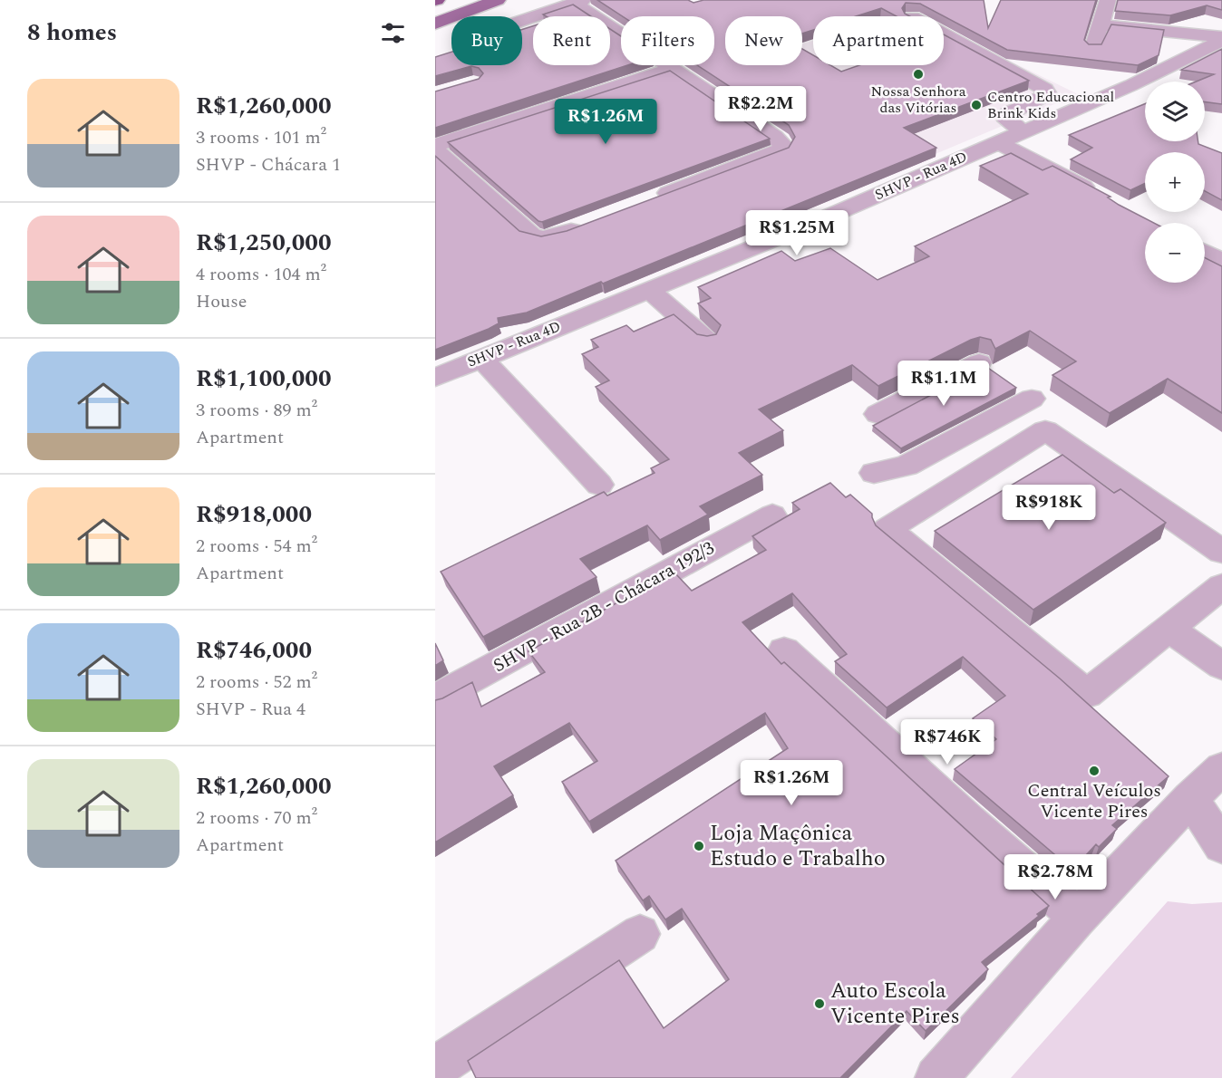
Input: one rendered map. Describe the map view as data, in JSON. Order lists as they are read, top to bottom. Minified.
{"streets":{"street":["SHVP - Rua 4D","SHVP - Rua 2B - Chácara 192/3"]},"places":["Nossa Senhora das Vitórias","Centro Educacional Brink Kids","Central Veículos Vicente Pires","Loja Maçônica Estudo e Trabalho","Auto Escola Vicente Pires"],"page":{"heading":"8 homes","chip":["Buy","Rent","Filters","New","Apartment"],"list":[{"name":"R$1,260,000","note":"3 rooms · 101 m² · SHVP - Chácara 1"},{"name":"R$1,250,000","note":"4 rooms · 104 m² · House"},{"name":"R$1,100,000","note":"3 rooms · 89 m² · Apartment"},{"name":"R$918,000","note":"2 rooms · 54 m² · Apartment"},{"name":"R$746,000","note":"2 rooms · 52 m² · SHVP - Rua 4"},{"name":"R$1,260,000","note":"2 rooms · 70 m² · Apartment"}],"map_buttons":["+","−"],"price":["R$2.2M","R$1.26M","R$1.25M","R$1.1M","R$918K","R$746K","R$1.26M","R$2.78M"]}}
